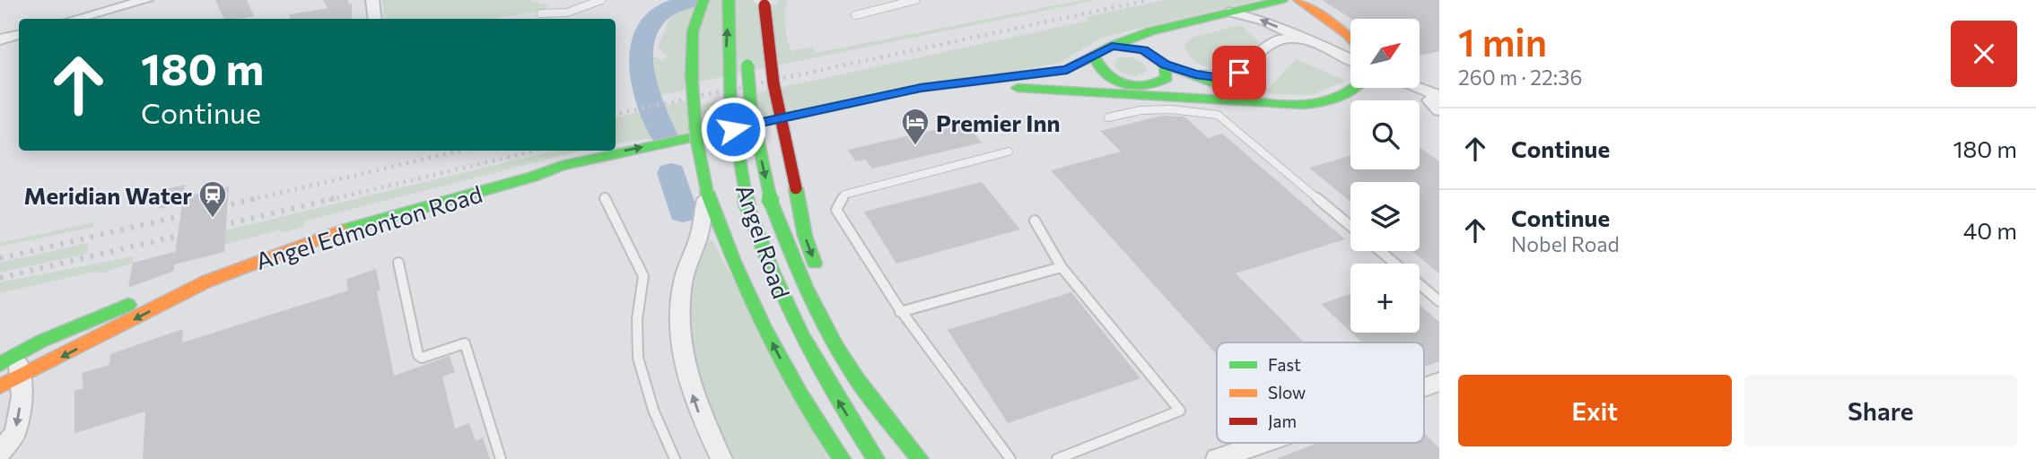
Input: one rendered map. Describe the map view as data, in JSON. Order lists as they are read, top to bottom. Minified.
{"streets":{"main road":["Angel Edmonton Road","Angel Road"]},"places":{"hotel":["Premier Inn"],"station":["Meridian Water"]},"legend":["Fast","Slow","Jam"],"north":"top right","page":{"heading":["1 min","260 m · 22:36"],"map_buttons":"+","turn":["180 m","Continue"],"list":[{"name":"Continue","value":"180 m"},{"name":"Continue","note":"Nobel Road","value":"40 m"}],"buttons":["Exit","Share"]}}
